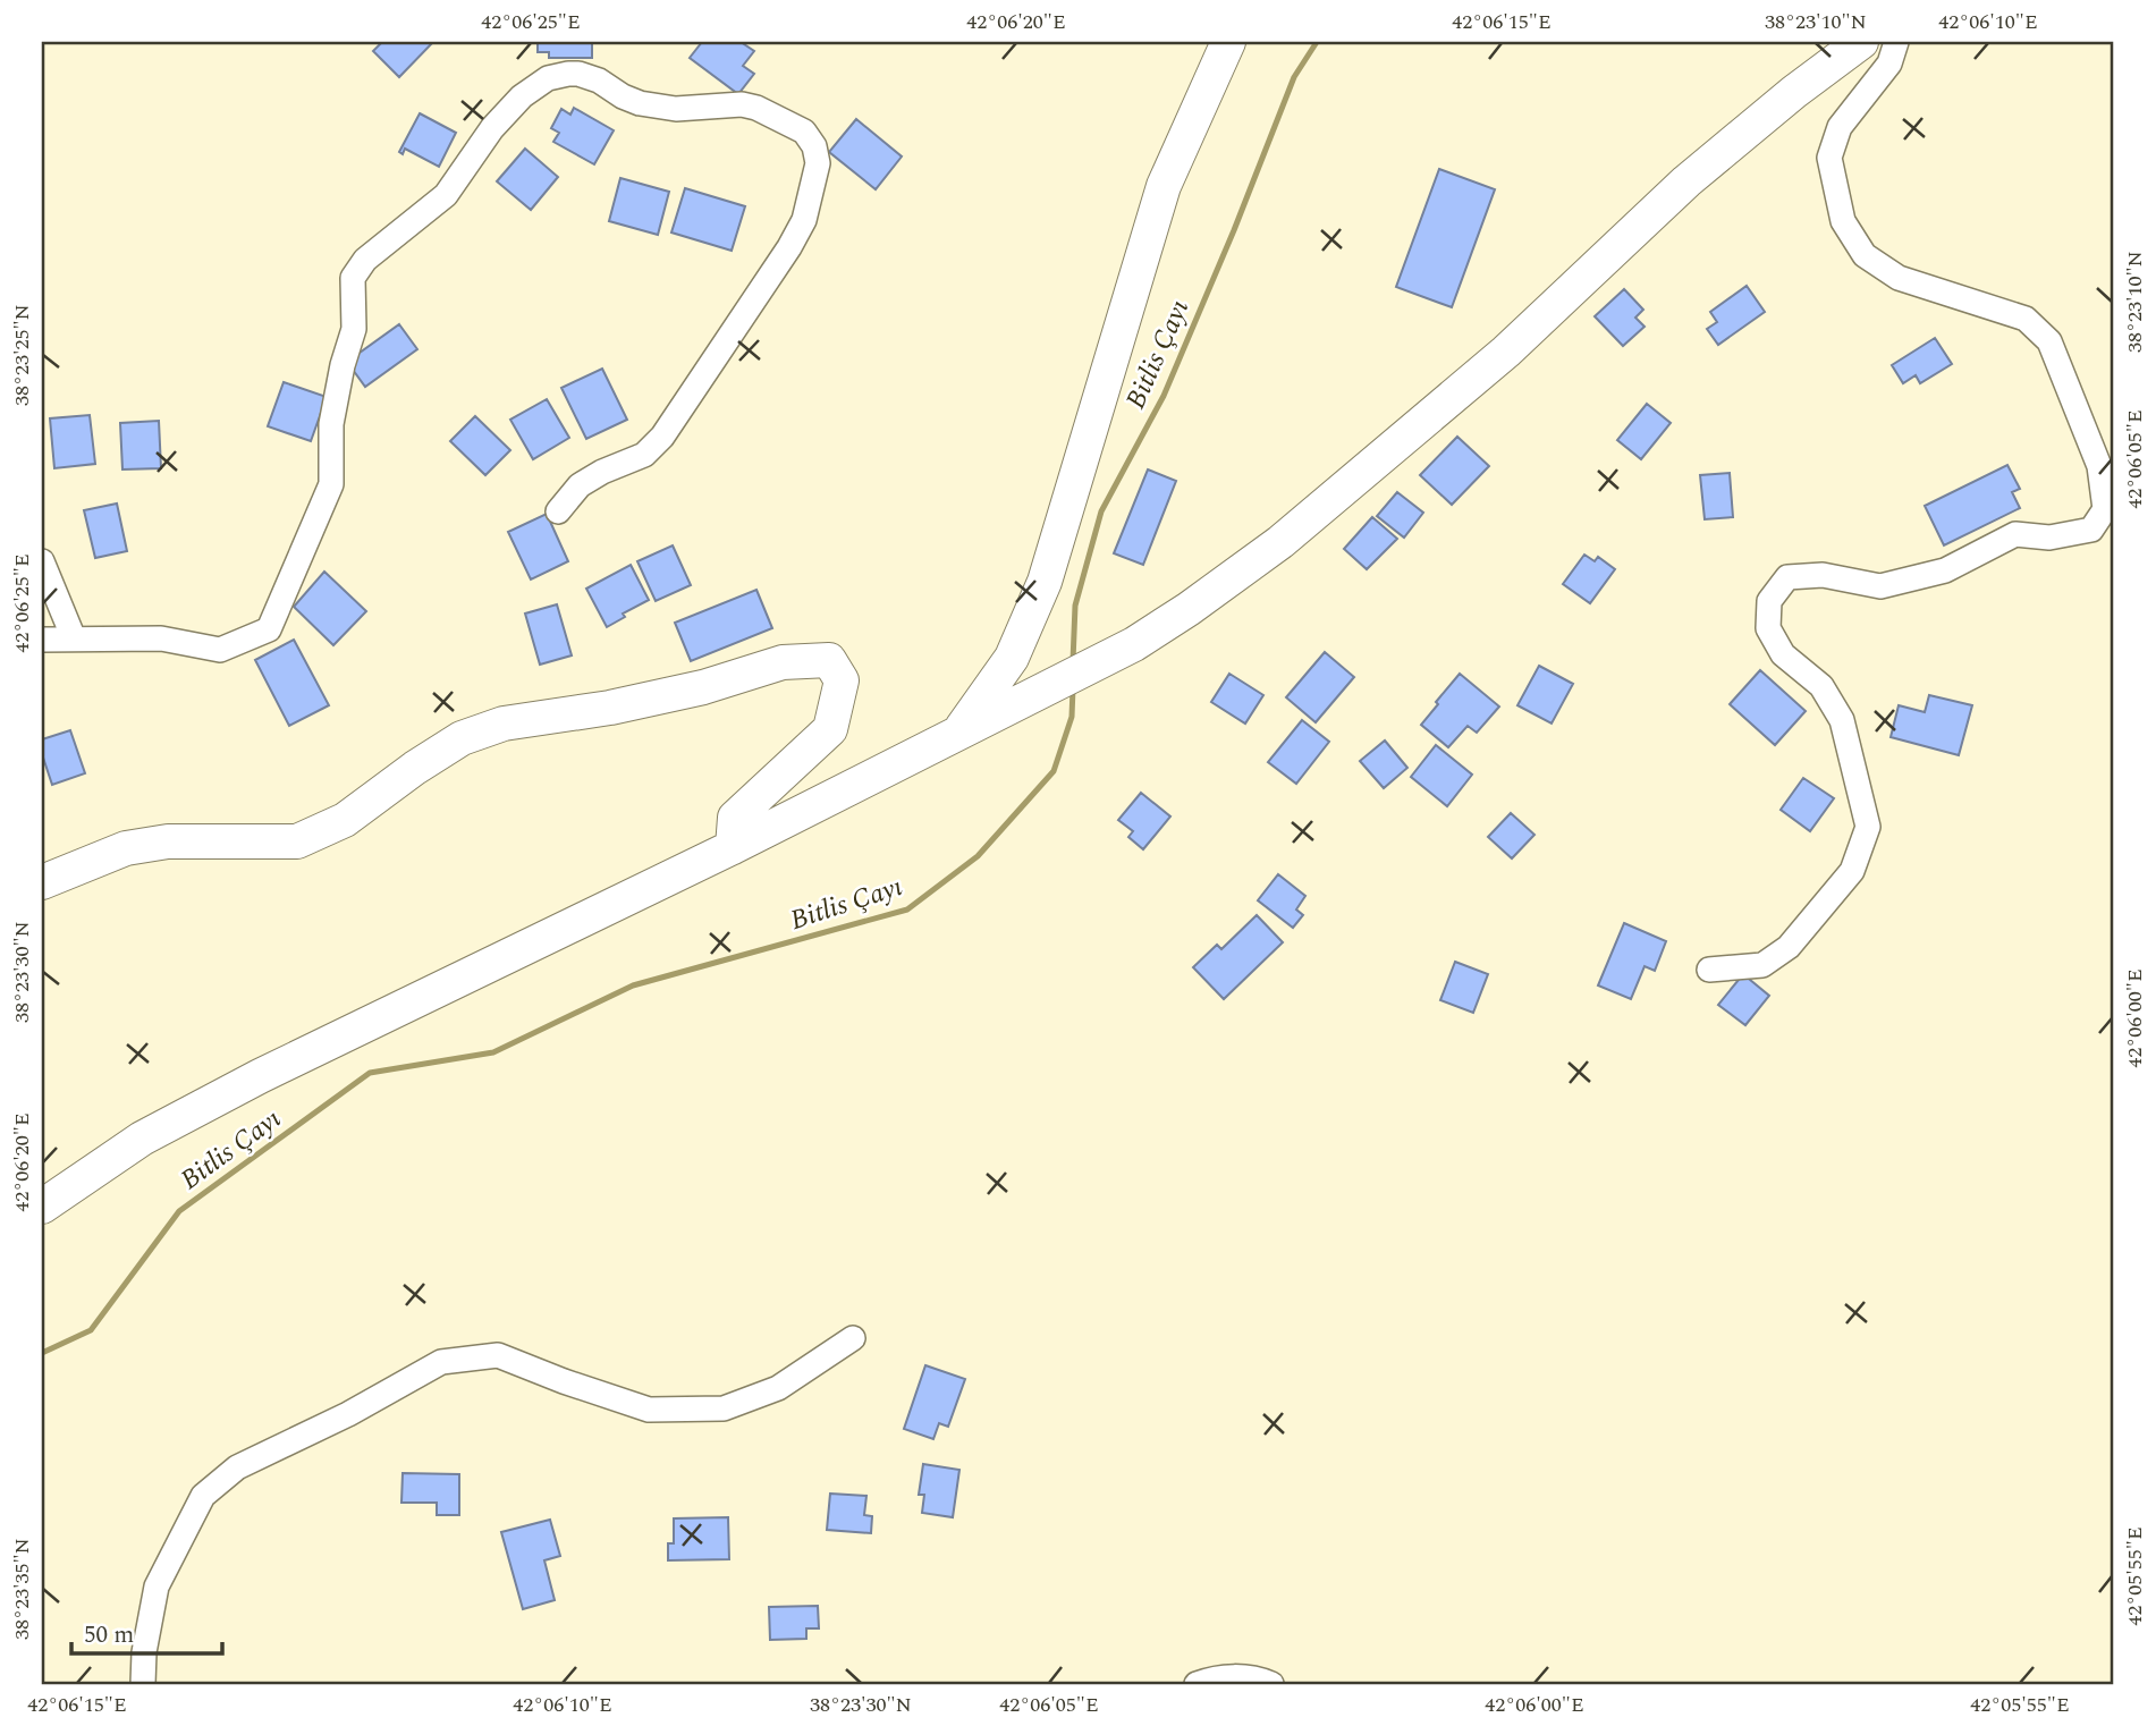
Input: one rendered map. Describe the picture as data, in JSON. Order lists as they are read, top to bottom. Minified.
{"water":["Bitlis Çayı"],"scale_bar":"50 m","coordinates":["42°06'25\"E","42°06'20\"E","42°06'15\"E","38°23'10\"N","42°06'10\"E","38°23'25\"N","42°06'05\"E","38°23'30\"N","42°06'00\"E","42°05'55\"E","38°23'35\"N"]}
